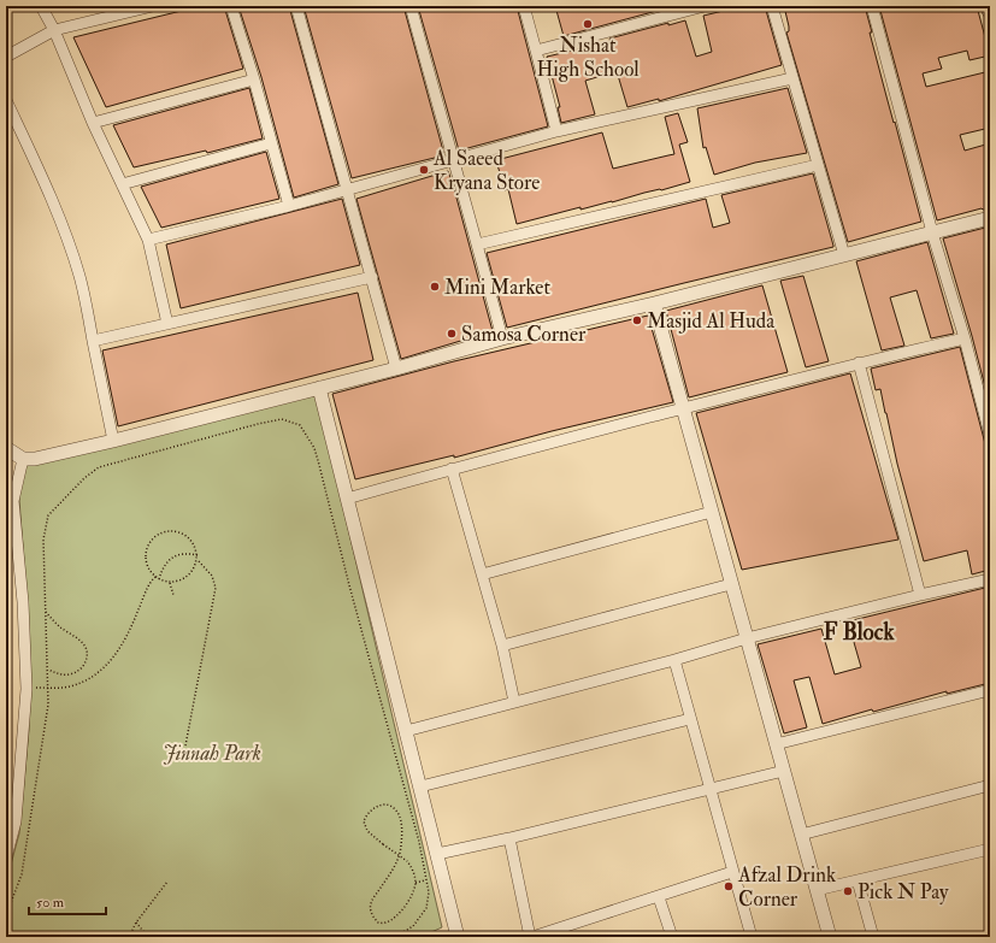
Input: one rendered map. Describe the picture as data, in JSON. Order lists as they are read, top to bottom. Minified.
{"districts":["F Block"],"parks":["Jinnah Park"],"places":["Nishat High School","Al Saeed Kryana Store","Mini Market","Masjid Al Huda","Samosa Corner","Afzal Drink Corner","Pick N Pay"],"scale_bar":"50 m"}
